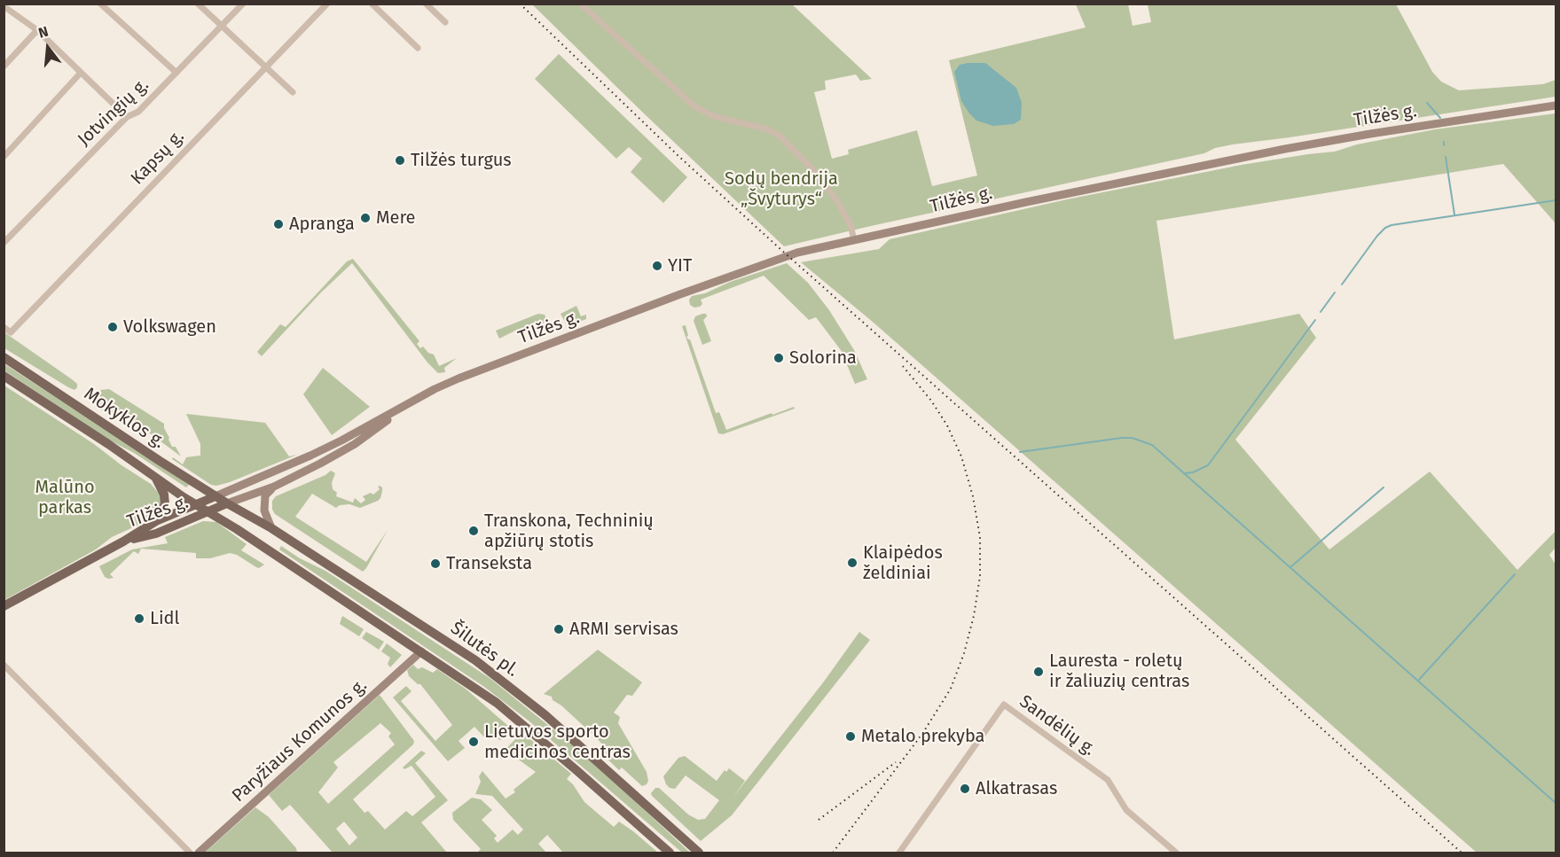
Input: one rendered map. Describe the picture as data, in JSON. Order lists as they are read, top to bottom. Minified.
{"streets":{"main road":["Tilžės g.","Mokyklos g.","Šilutės pl.","Paryžiaus Komunos g."],"street":["Jotvingių g.","Kapsų g.","Sandėlių g."]},"crossings":[["Tilžės g.","Mokyklos g."],["Tilžės g.","Šilutės pl."],["Mokyklos g.","Šilutės pl."],["Šilutės pl.","Paryžiaus Komunos g."]],"parks":["Sodų bendrija „Švyturys“","Malūno parkas"],"places":["Tilžės turgus","Mere","Apranga","YIT","Volkswagen","Solorina","Transkona, Techninių apžiūrų stotis","Klaipėdos želdiniai","Transeksta","Lidl","ARMI servisas","Lauresta - roletų ir žaliuzių centras","Metalo prekyba","Lietuvos sporto medicinos centras","Alkatrasas"],"north":"top"}
